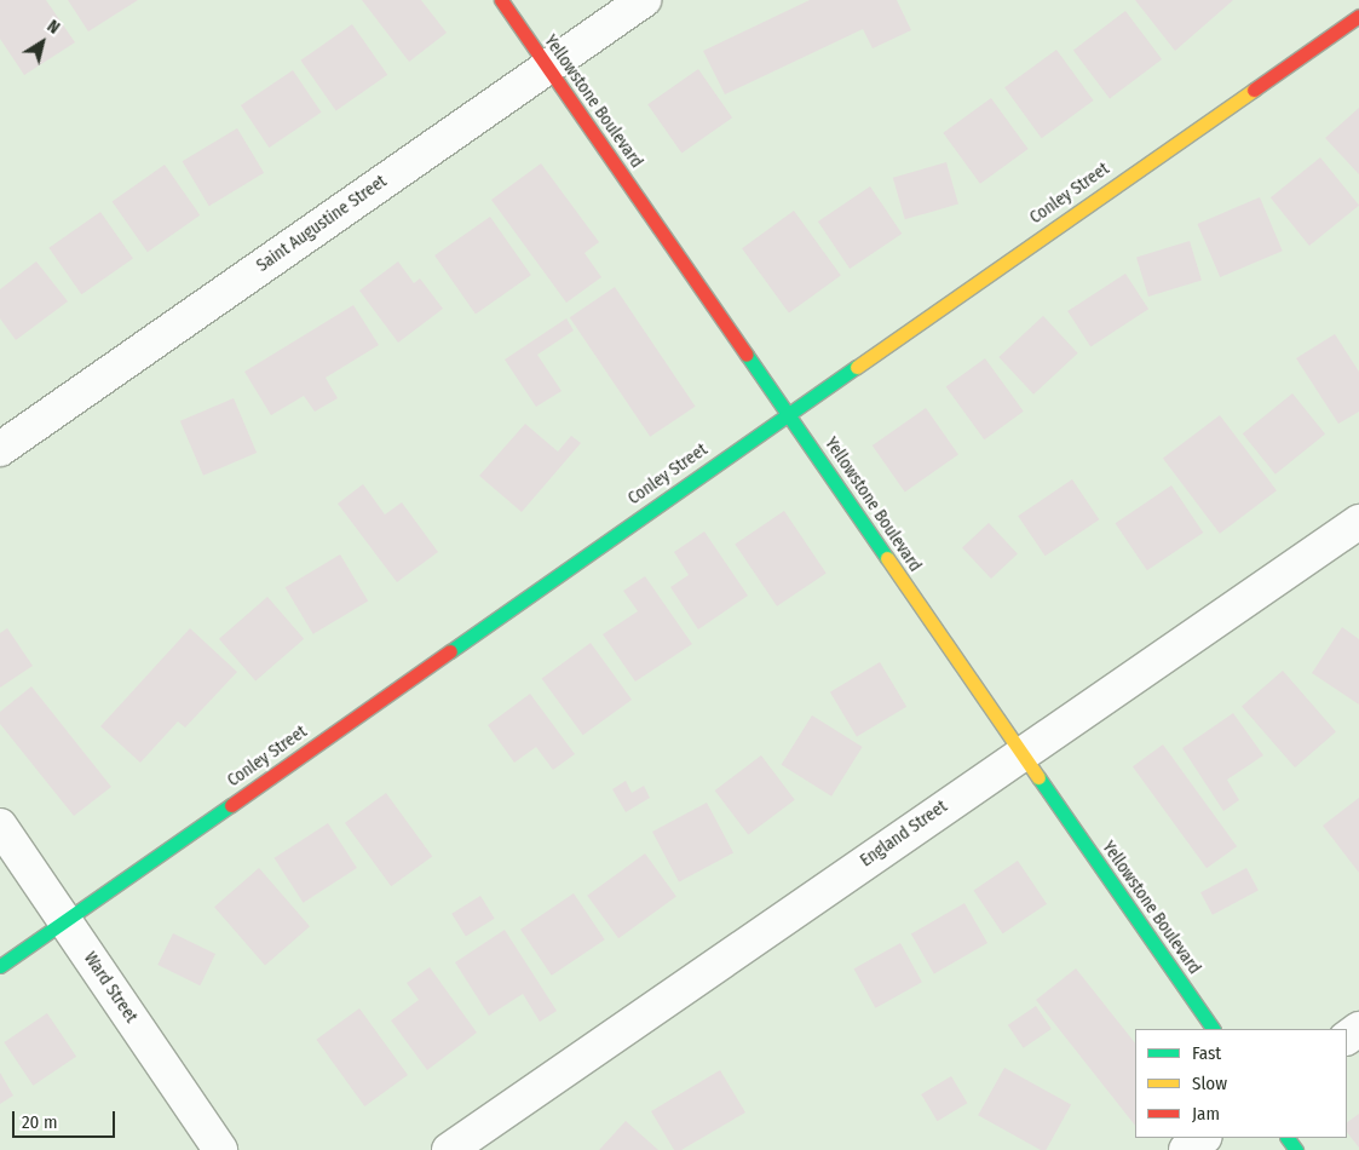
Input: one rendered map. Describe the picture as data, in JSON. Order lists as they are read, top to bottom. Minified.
{"streets":{"street":["Yellowstone Boulevard","Conley Street","Saint Augustine Street","England Street","Ward Street"]},"crossings":[["Yellowstone Boulevard","Conley Street"],["Yellowstone Boulevard","Saint Augustine Street"],["Yellowstone Boulevard","England Street"],["Conley Street","Ward Street"]],"legend":["Fast","Slow","Jam"],"scale_bar":"20 m","north":"top right"}
